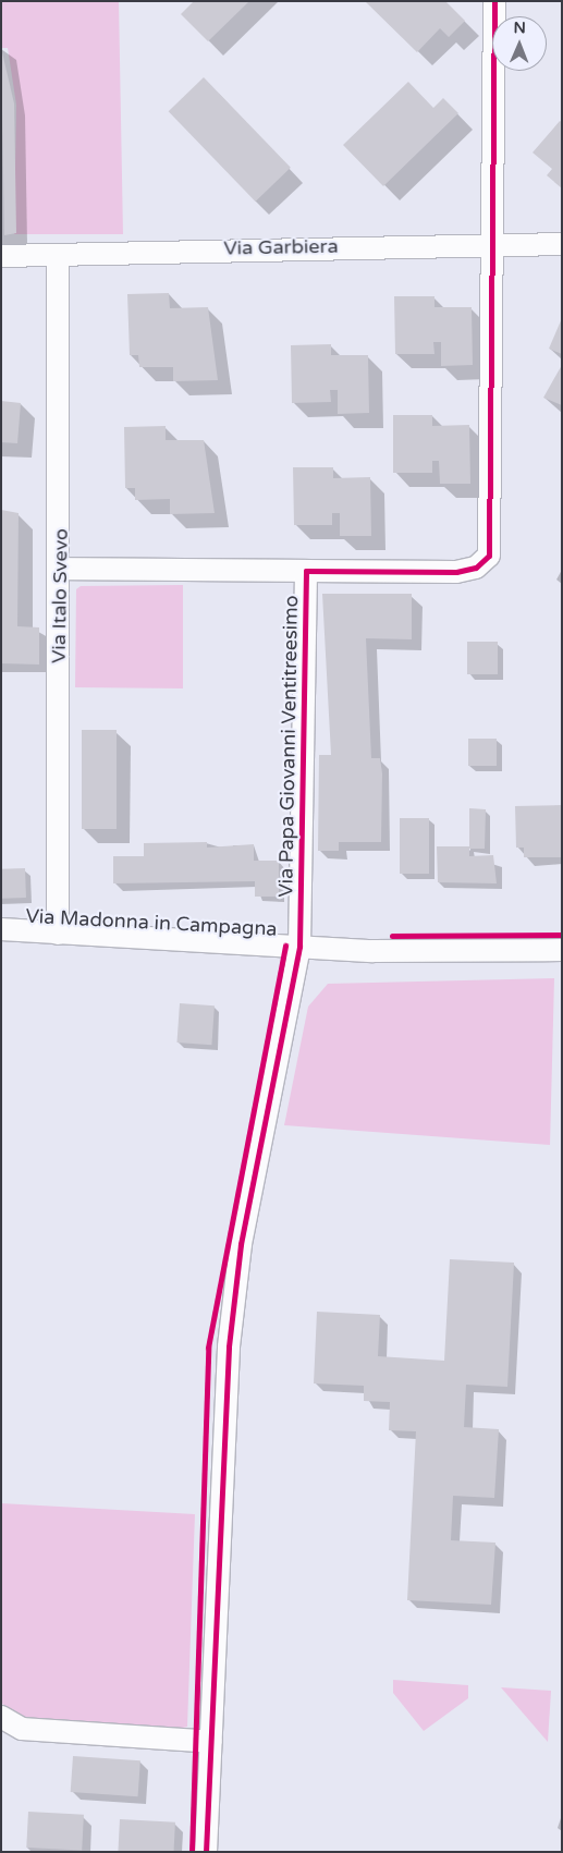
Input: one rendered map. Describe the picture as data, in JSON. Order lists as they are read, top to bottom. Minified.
{"streets":{"street":["Via Garbiera","Via Italo Svevo","Via Papa Giovanni Ventitreesimo","Via Madonna in Campagna"]},"crossings":[["Via Garbiera","Via Italo Svevo"],["Via Garbiera","Via Papa Giovanni Ventitreesimo"],["Via Italo Svevo","Via Papa Giovanni Ventitreesimo"],["Via Italo Svevo","Via Madonna in Campagna"],["Via Papa Giovanni Ventitreesimo","Via Madonna in Campagna"]],"north":"top"}
